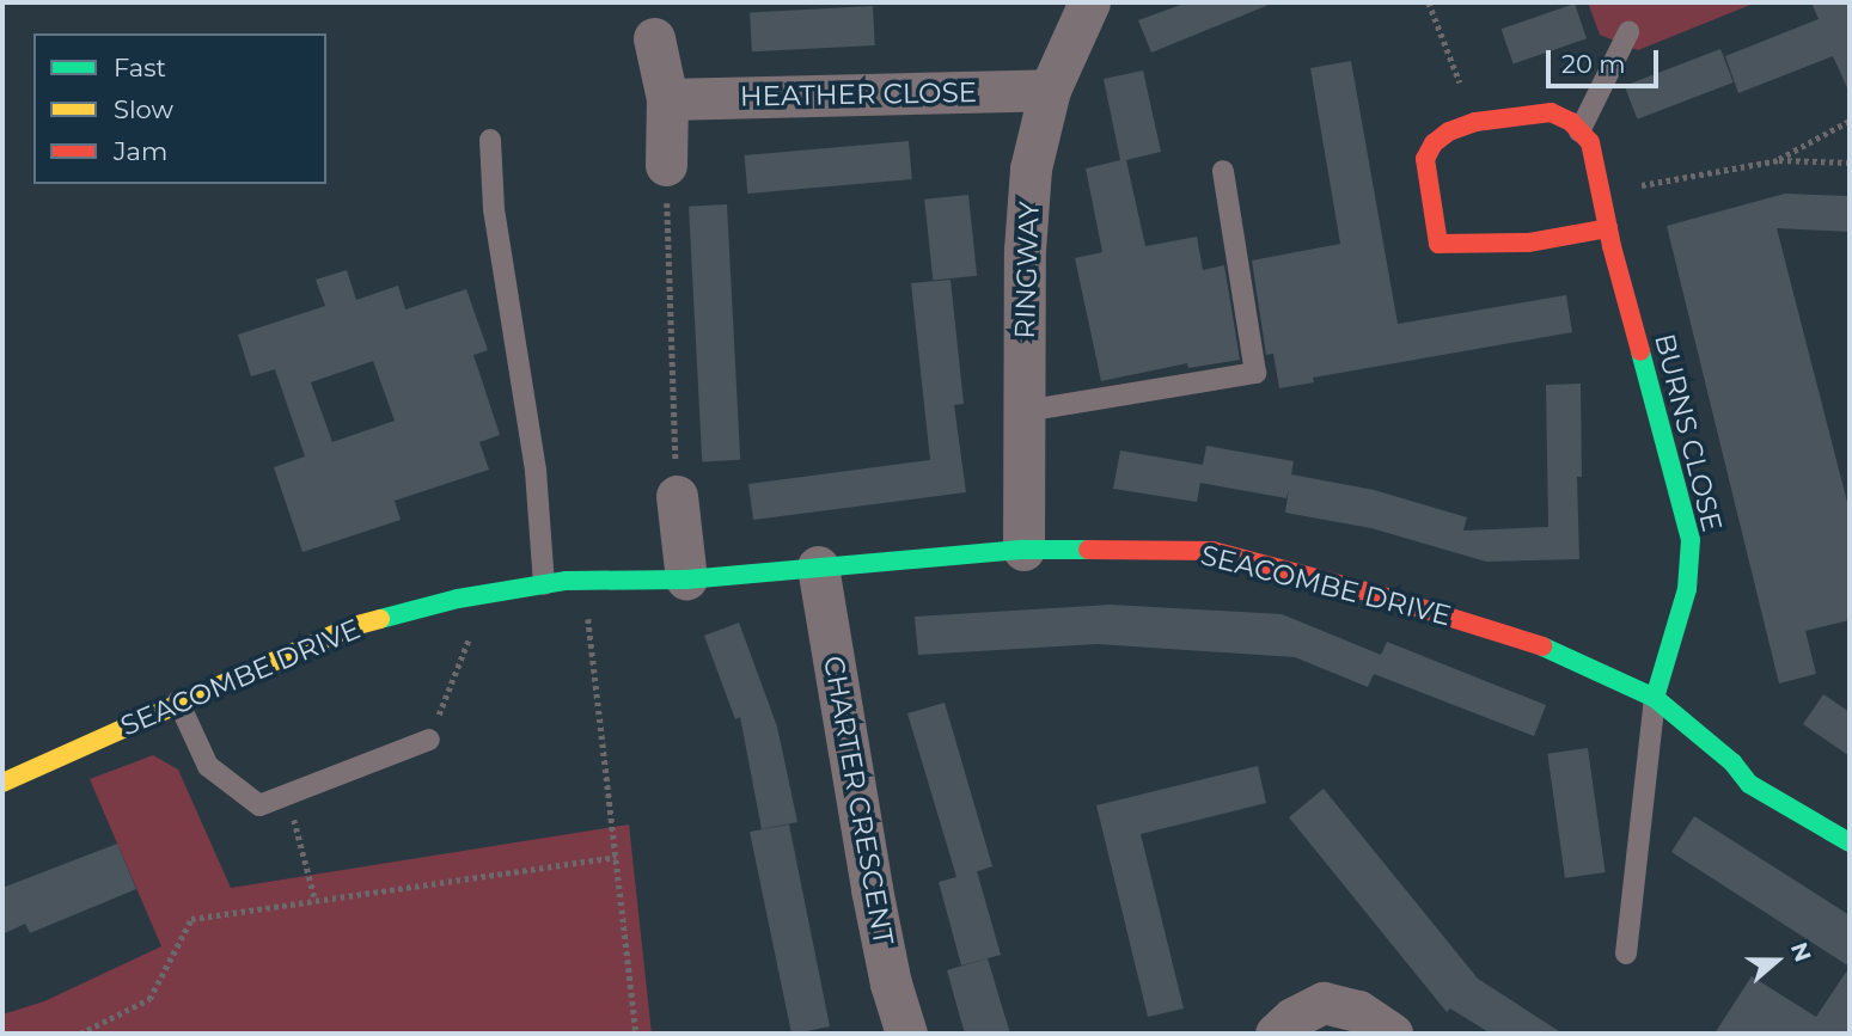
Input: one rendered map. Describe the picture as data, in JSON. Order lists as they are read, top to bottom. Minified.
{"streets":{"street":["HEATHER CLOSE","RINGWAY","BURNS CLOSE","SEACOMBE DRIVE","CHARTER CRESCENT"]},"crossings":[["HEATHER CLOSE","RINGWAY"],["RINGWAY","SEACOMBE DRIVE"],["BURNS CLOSE","SEACOMBE DRIVE"],["SEACOMBE DRIVE","CHARTER CRESCENT"]],"legend":["Fast","Slow","Jam"],"scale_bar":"20 m","north":"right"}
